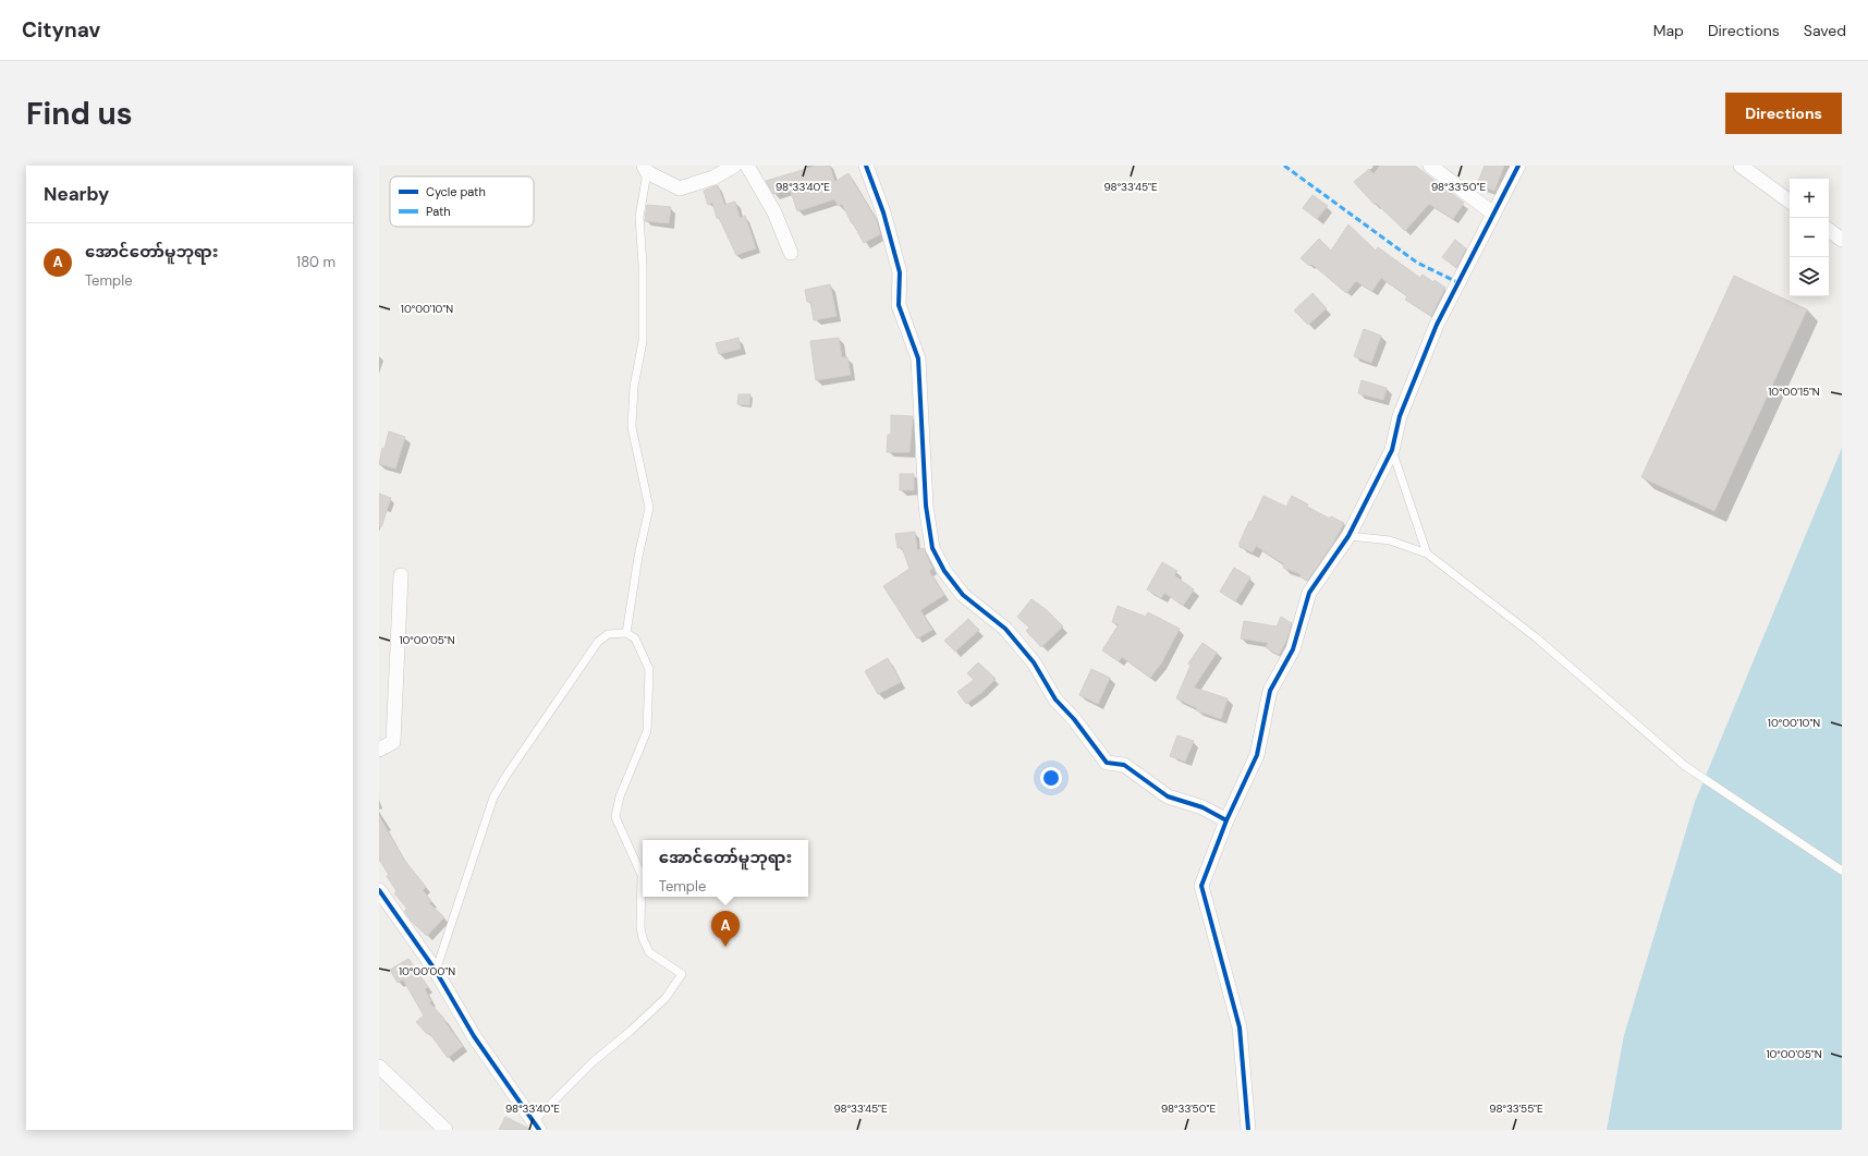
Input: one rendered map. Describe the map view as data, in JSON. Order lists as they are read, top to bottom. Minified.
{"legend":["Cycle path","Path"],"page":{"header":"Citynav","nav":["Map","Directions","Saved"],"buttons":"Directions","title":"Find us","heading":"Nearby","map_buttons":["+","−"],"list":[{"mark":"A","name":"အောင်တော်မူဘုရား","note":"Temple","value":"180 m"}],"popup":["အောင်တော်မူဘုရား","Temple"],"pins":"A"},"coordinates":["98°33'40\"E","98°33'45\"E","98°33'50\"E","10°00'10\"N","10°00'15\"N","10°00'05\"N","10°00'00\"N","98°33'55\"E"]}
